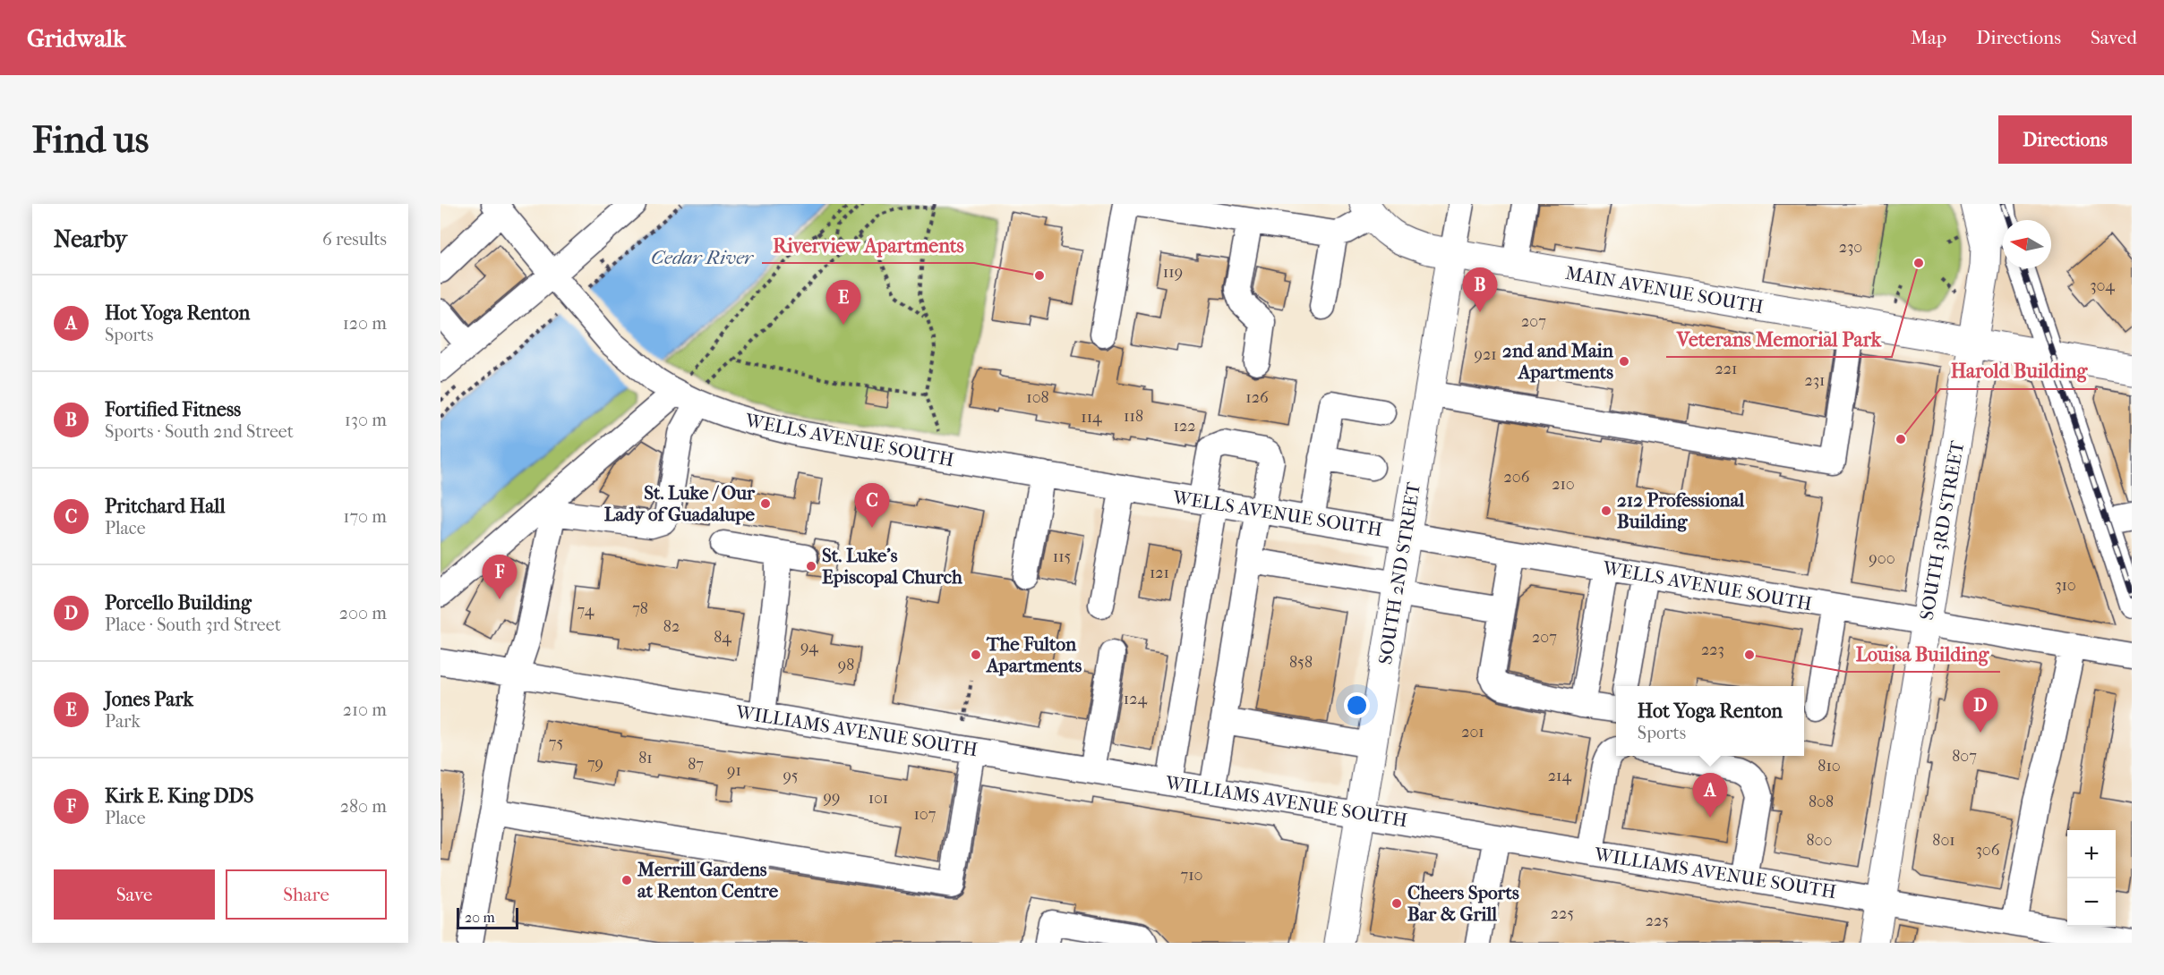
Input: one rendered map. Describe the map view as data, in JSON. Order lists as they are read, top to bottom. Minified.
{"streets":{"main road":["MAIN AVENUE SOUTH","SOUTH 3RD STREET","SOUTH 2ND STREET"],"street":["WELLS AVENUE SOUTH","WILLIAMS AVENUE SOUTH"]},"crossings":[["MAIN AVENUE SOUTH","SOUTH 3RD STREET"],["MAIN AVENUE SOUTH","SOUTH 2ND STREET"],["WELLS AVENUE SOUTH","SOUTH 3RD STREET"],["WELLS AVENUE SOUTH","SOUTH 2ND STREET"],["SOUTH 3RD STREET","WILLIAMS AVENUE SOUTH"],["SOUTH 2ND STREET","WILLIAMS AVENUE SOUTH"]],"water":["Cedar River"],"places":["Veterans Memorial Park","Riverview Apartments","2nd and Main Apartments","Harold Building","St. Luke / Our Lady of Guadalupe","212 Professional Building","St. Luke's Episcopal Church","The Fulton Apartments","Louisa Building","Merrill Gardens at Renton Centre","Cheers Sports Bar & Grill"],"house_numbers":["230","119","304","207","921","221","231","108","126","118","114","122","206","210","115","900","121","310","78","74","82","84","207","94","223","858","98","124","201","75","807","81","79","87","810","91","95","214","99","101","808","107","800","801","306","710","225","225"],"scale_bar":"20 m","north":"left","page":{"header":"Gridwalk","nav":["Map","Directions","Saved"],"buttons":["Directions",["Save","Share"]],"title":"Find us","heading":["Nearby","6 results"],"pins":["B","E","C","F","D","A"],"list":[{"mark":"A","name":"Hot Yoga Renton","note":"Sports","value":"120 m"},{"mark":"B","name":"Fortified Fitness","note":"Sports · South 2nd Street","value":"130 m"},{"mark":"C","name":"Pritchard Hall","note":"Place","value":"170 m"},{"mark":"D","name":"Porcello Building","note":"Place · South 3rd Street","value":"200 m"},{"mark":"E","name":"Jones Park","note":"Park","value":"210 m"},{"mark":"F","name":"Kirk E. King DDS","note":"Place","value":"280 m"}],"popup":["Hot Yoga Renton","Sports"],"map_buttons":["+","−"],"scale":"20 m"}}
